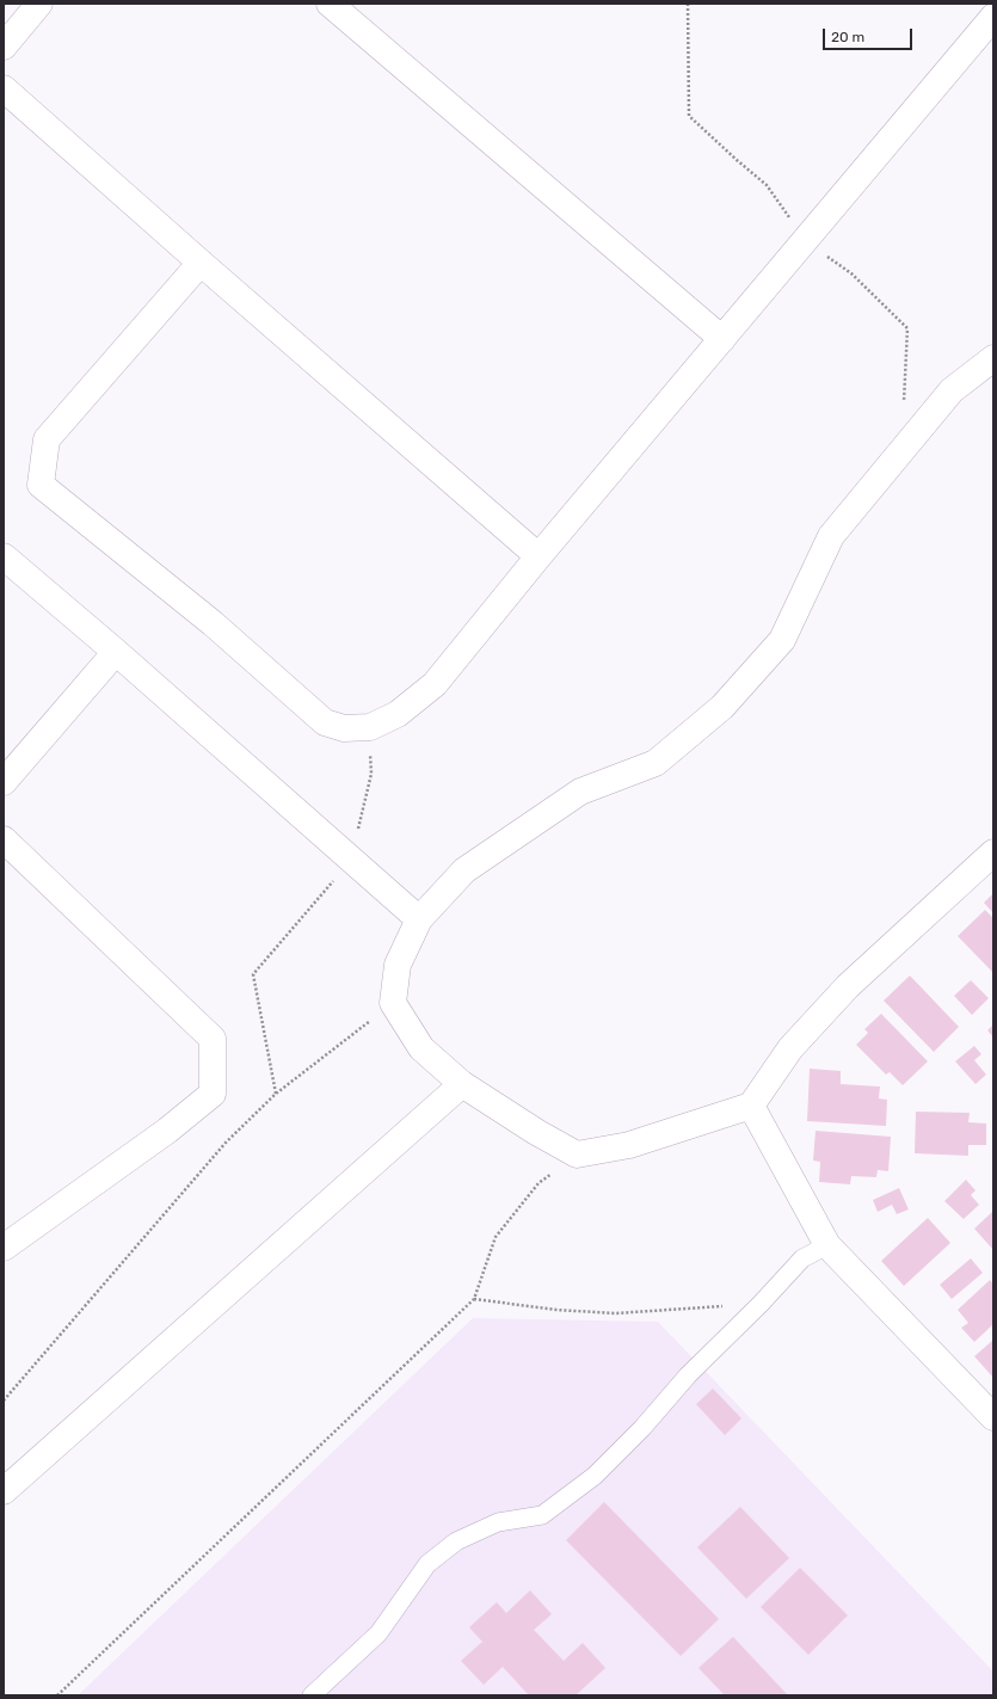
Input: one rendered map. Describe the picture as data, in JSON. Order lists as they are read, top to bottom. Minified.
{"scale_bar":"20 m"}
